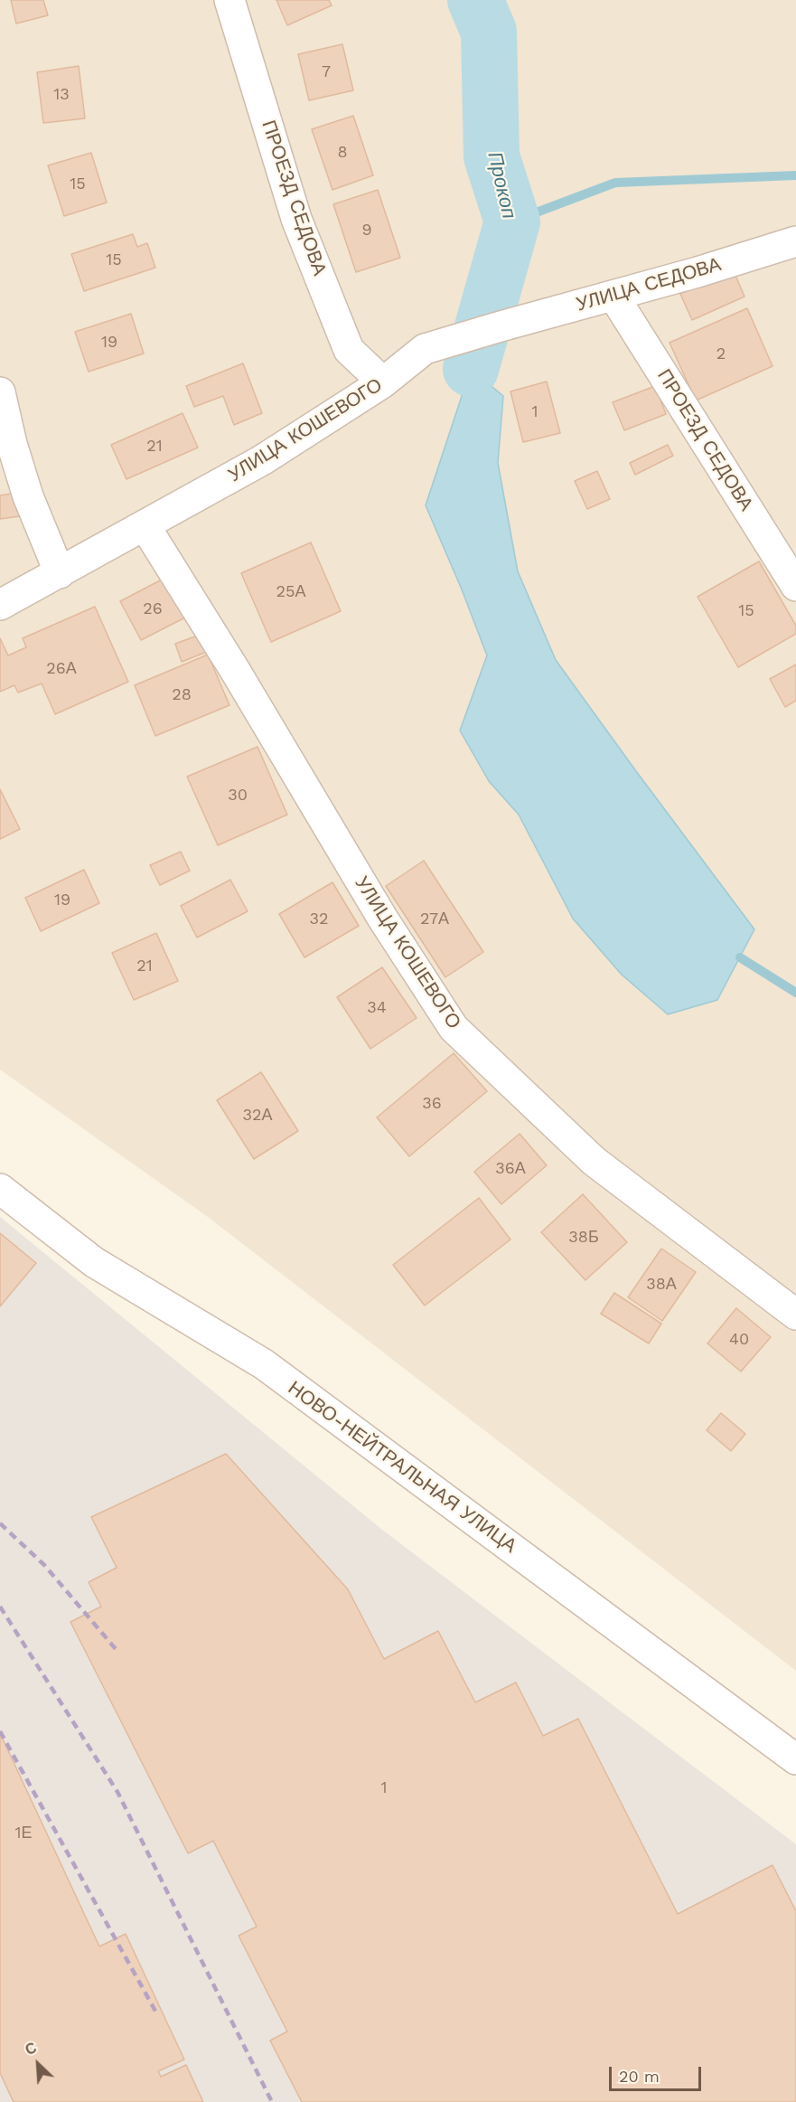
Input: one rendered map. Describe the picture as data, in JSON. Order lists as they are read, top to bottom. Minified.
{"streets":{"street":["ПРОЕЗД СЕДОВА","УЛИЦА СЕДОВА","УЛИЦА КОШЕВОГО","НОВО-НЕЙТРАЛЬНАЯ УЛИЦА"]},"crossings":[["ПРОЕЗД СЕДОВА","УЛИЦА СЕДОВА"],["ПРОЕЗД СЕДОВА","УЛИЦА КОШЕВОГО"],["УЛИЦА СЕДОВА","УЛИЦА КОШЕВОГО"]],"water":["Прокоп"],"house_numbers":["7","13","8","15","9","15","19","2","1","21","25А","26","15","26А","28","30","19","32","27А","21","34","36","32А","36А","38Б","38А","40","1","1Е"],"scale_bar":"20 m","north":"top left"}
